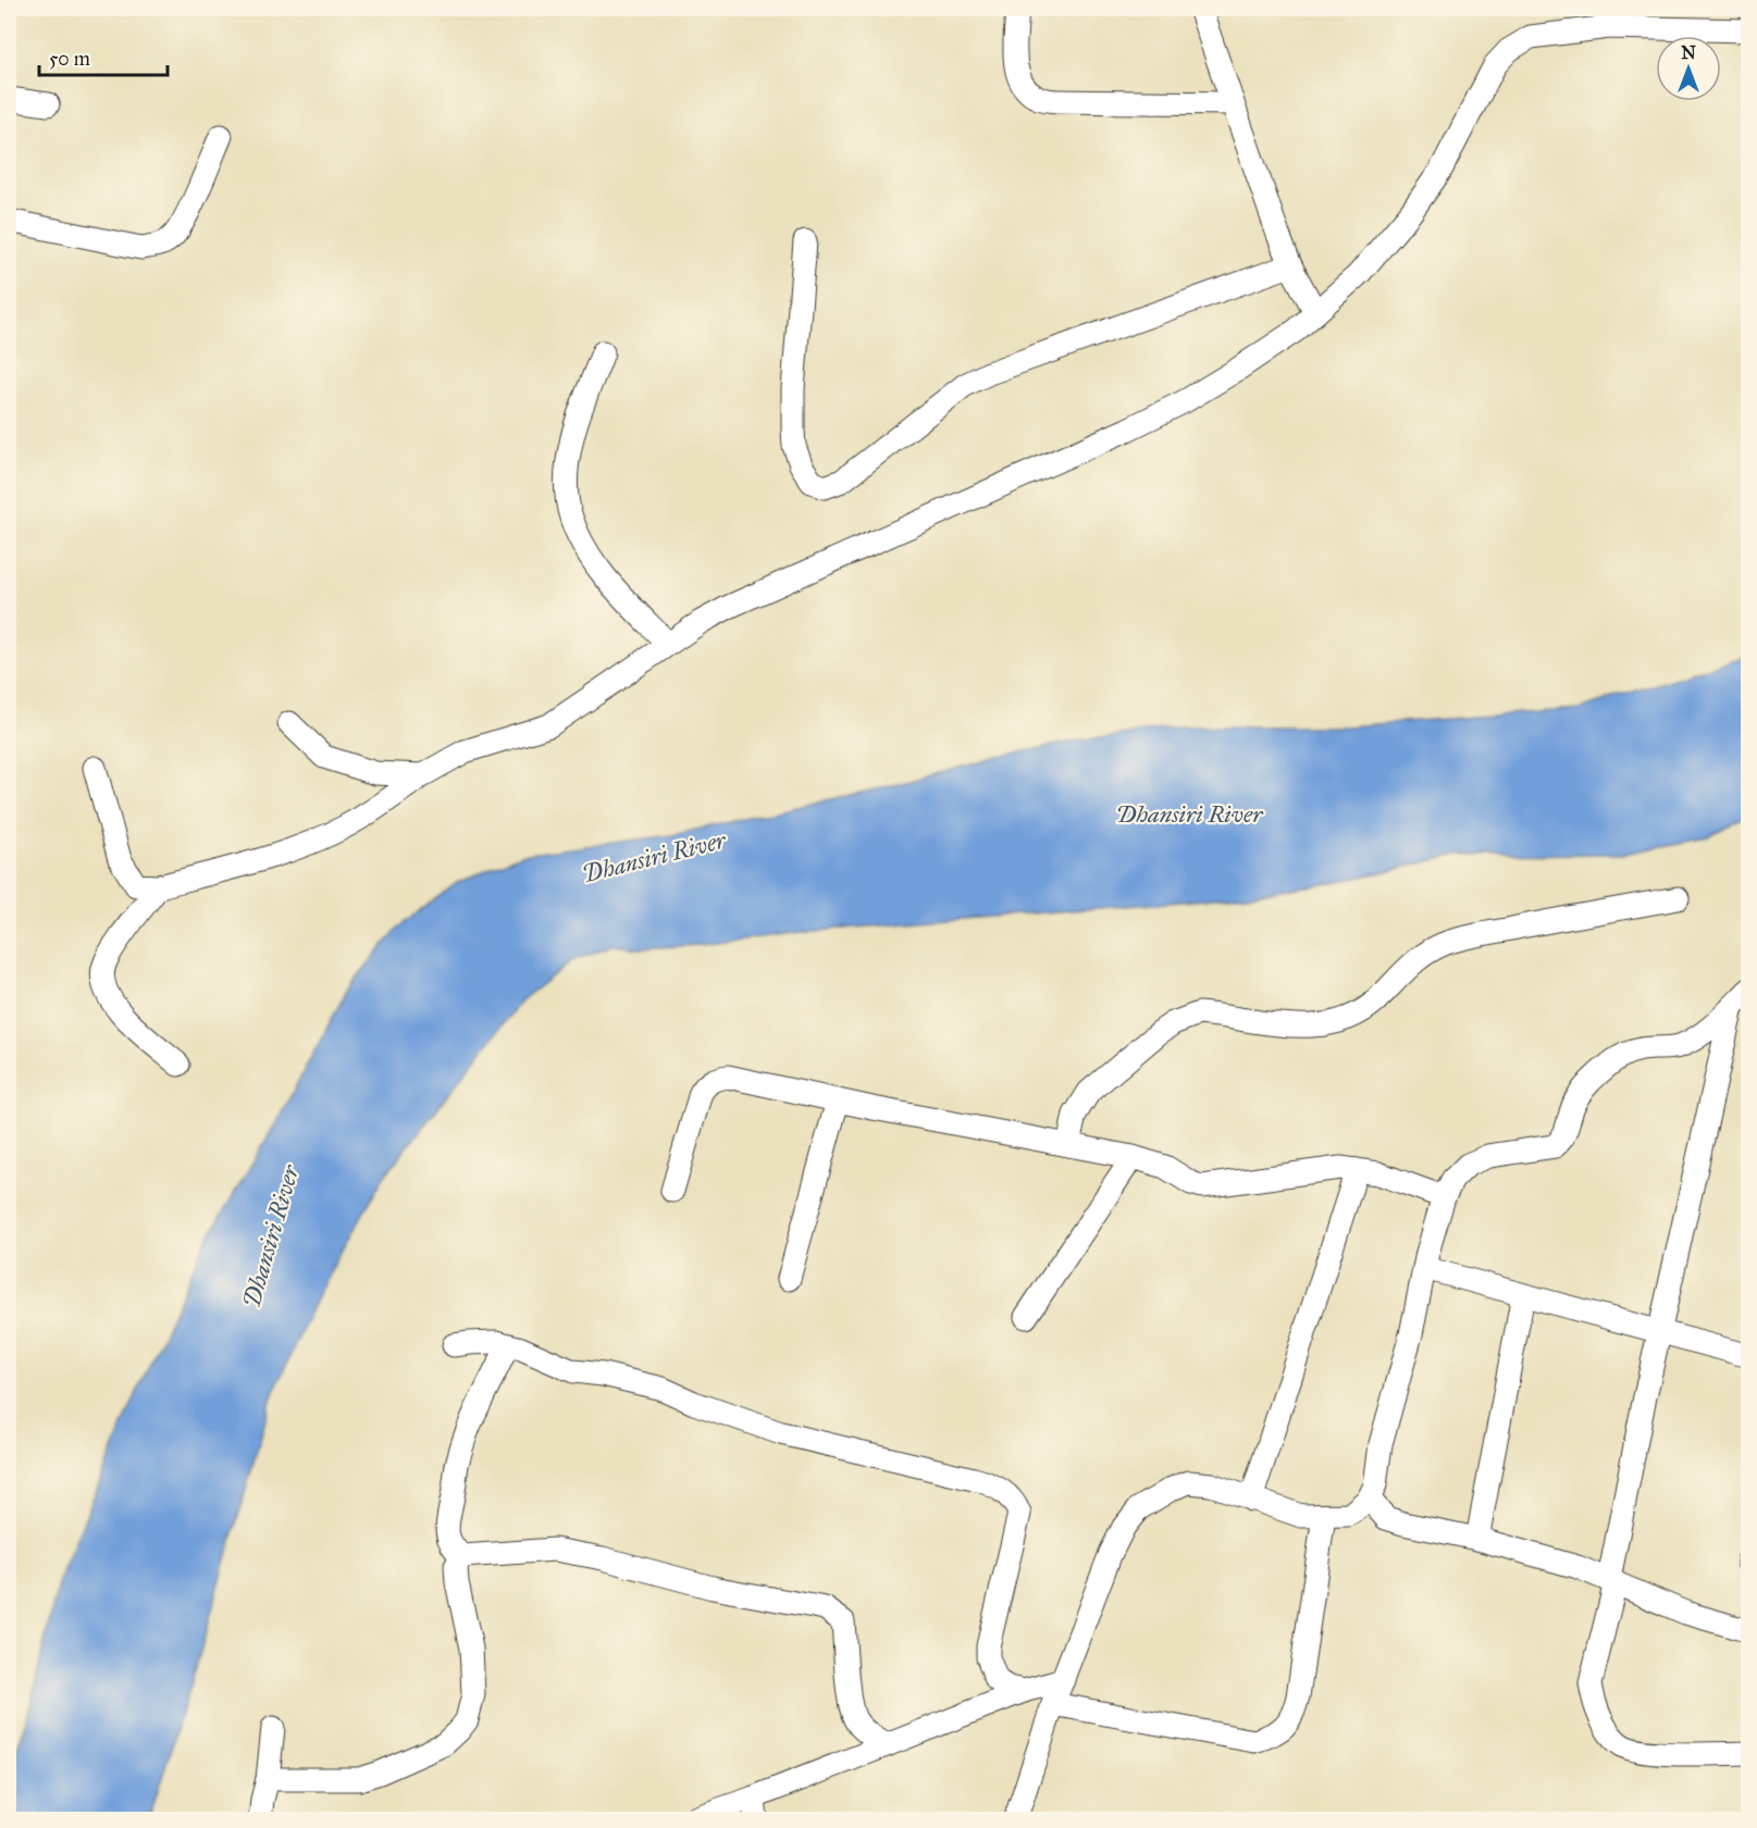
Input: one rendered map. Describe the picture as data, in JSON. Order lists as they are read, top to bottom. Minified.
{"water":["Dhansiri River"],"scale_bar":"50 m","north":"top"}
